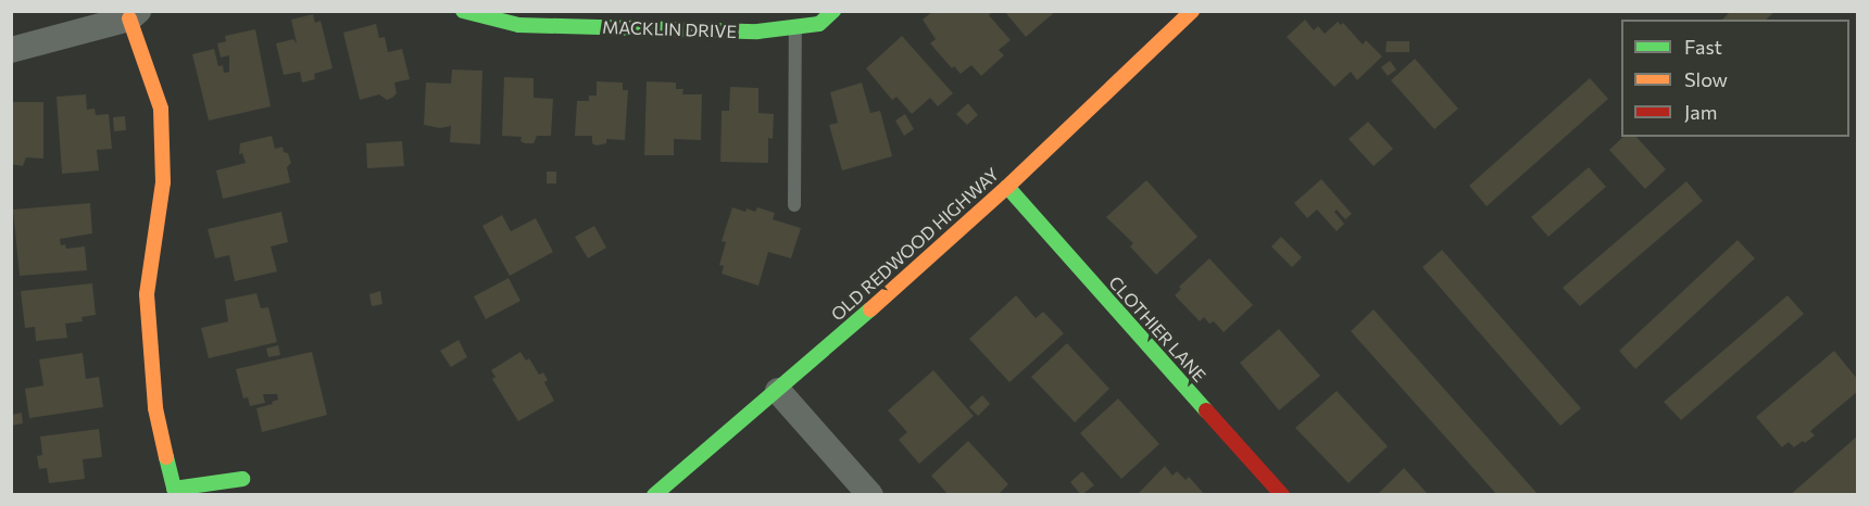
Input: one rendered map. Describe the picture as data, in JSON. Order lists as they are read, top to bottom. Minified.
{"streets":{"street":["MACKLIN DRIVE","OLD REDWOOD HIGHWAY","CLOTHIER LANE"]},"crossings":[["OLD REDWOOD HIGHWAY","CLOTHIER LANE"]],"legend":["Fast","Slow","Jam"]}
